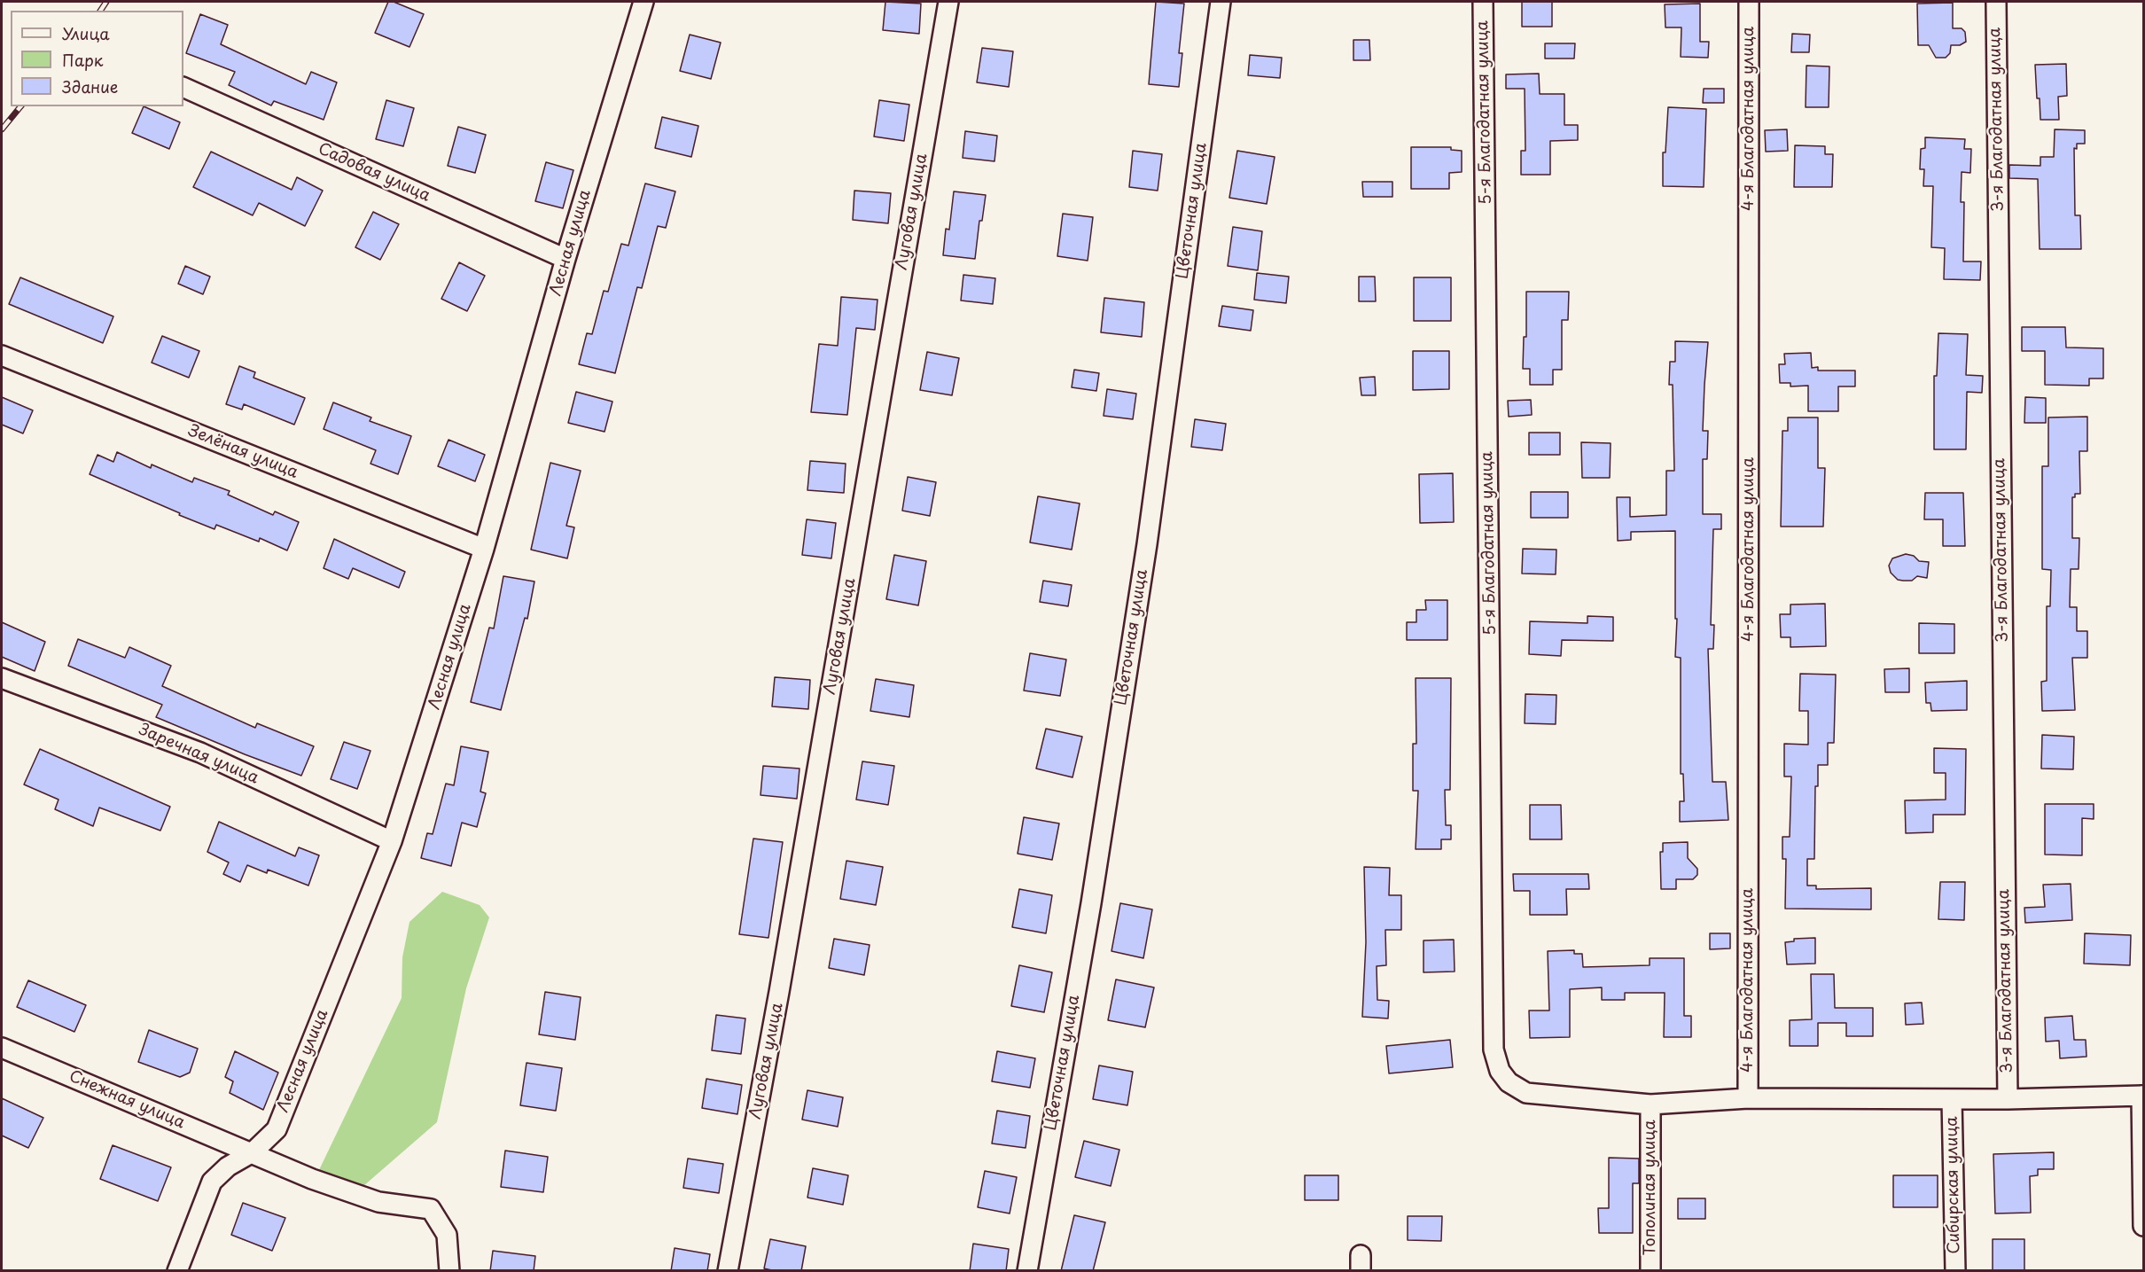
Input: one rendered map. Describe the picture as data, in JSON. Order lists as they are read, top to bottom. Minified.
{"streets":{"street":["5-я Благодатная улица","4-я Благодатная улица","3-я Благодатная улица","Садовая улица","Цветочная улица","Луговая улица","Лесная улица","Зелёная улица","Заречная улица","Снежная улица","Сибирская улица","Тополиная улица"]},"crossings":[["5-я Благодатная улица","Тополиная улица"],["Садовая улица","Лесная улица"],["Лесная улица","Зелёная улица"],["Лесная улица","Заречная улица"],["Лесная улица","Снежная улица"]],"legend":["Улица","Парк","Здание"]}
